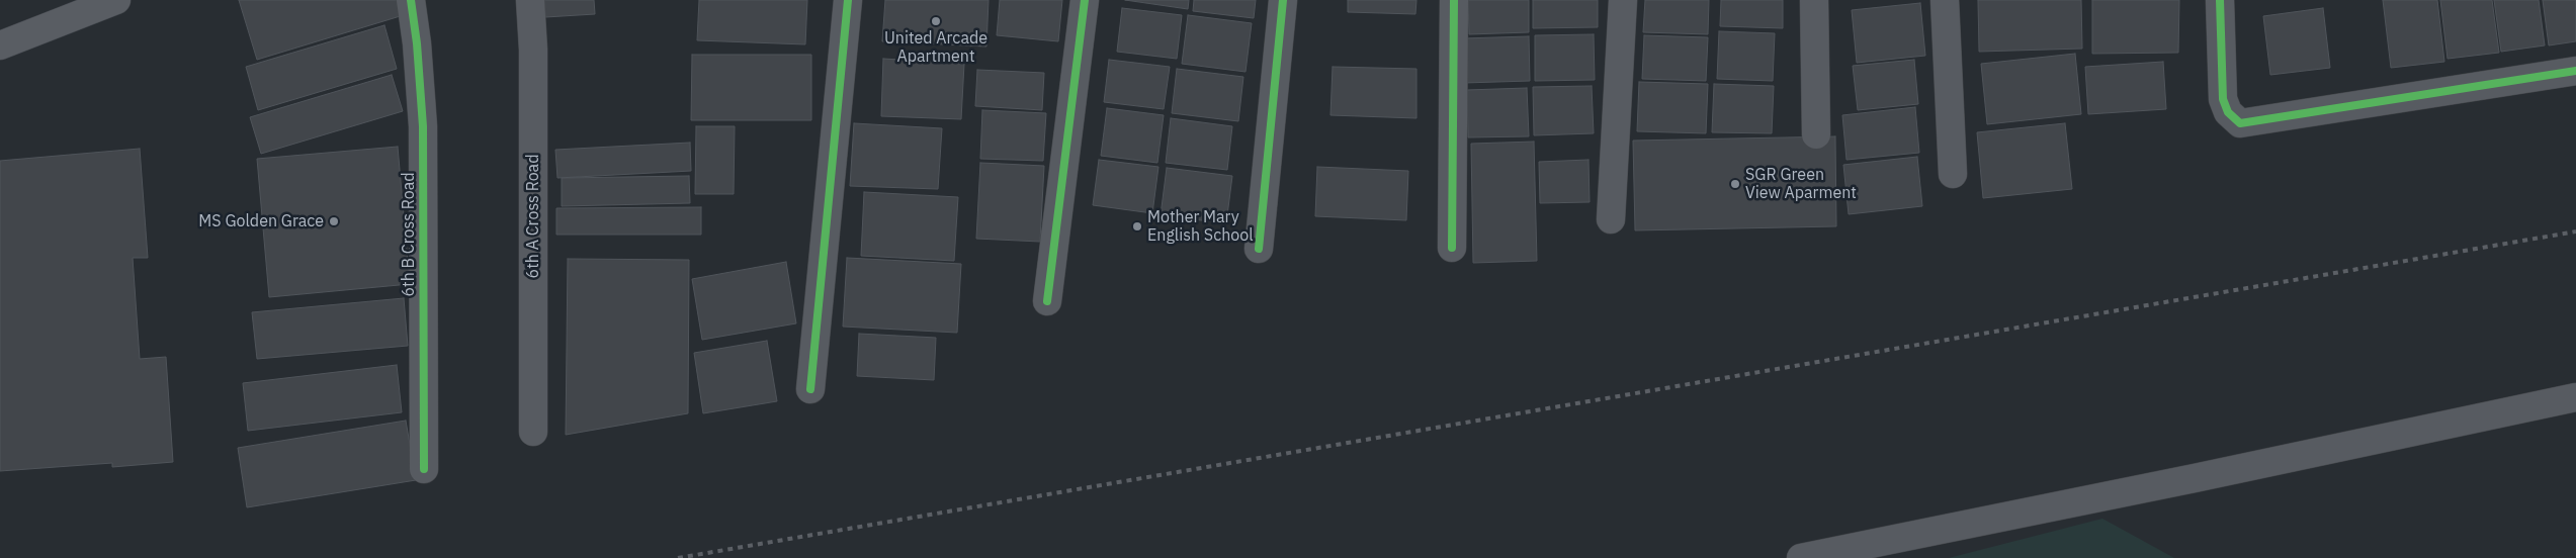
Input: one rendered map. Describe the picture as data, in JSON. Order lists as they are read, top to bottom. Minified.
{"streets":{"street":["6th A Cross Road","6th B Cross Road"]},"places":["United Arcade Apartment","SGR Green View Aparment","MS Golden Grace","Mother Mary English School"]}
